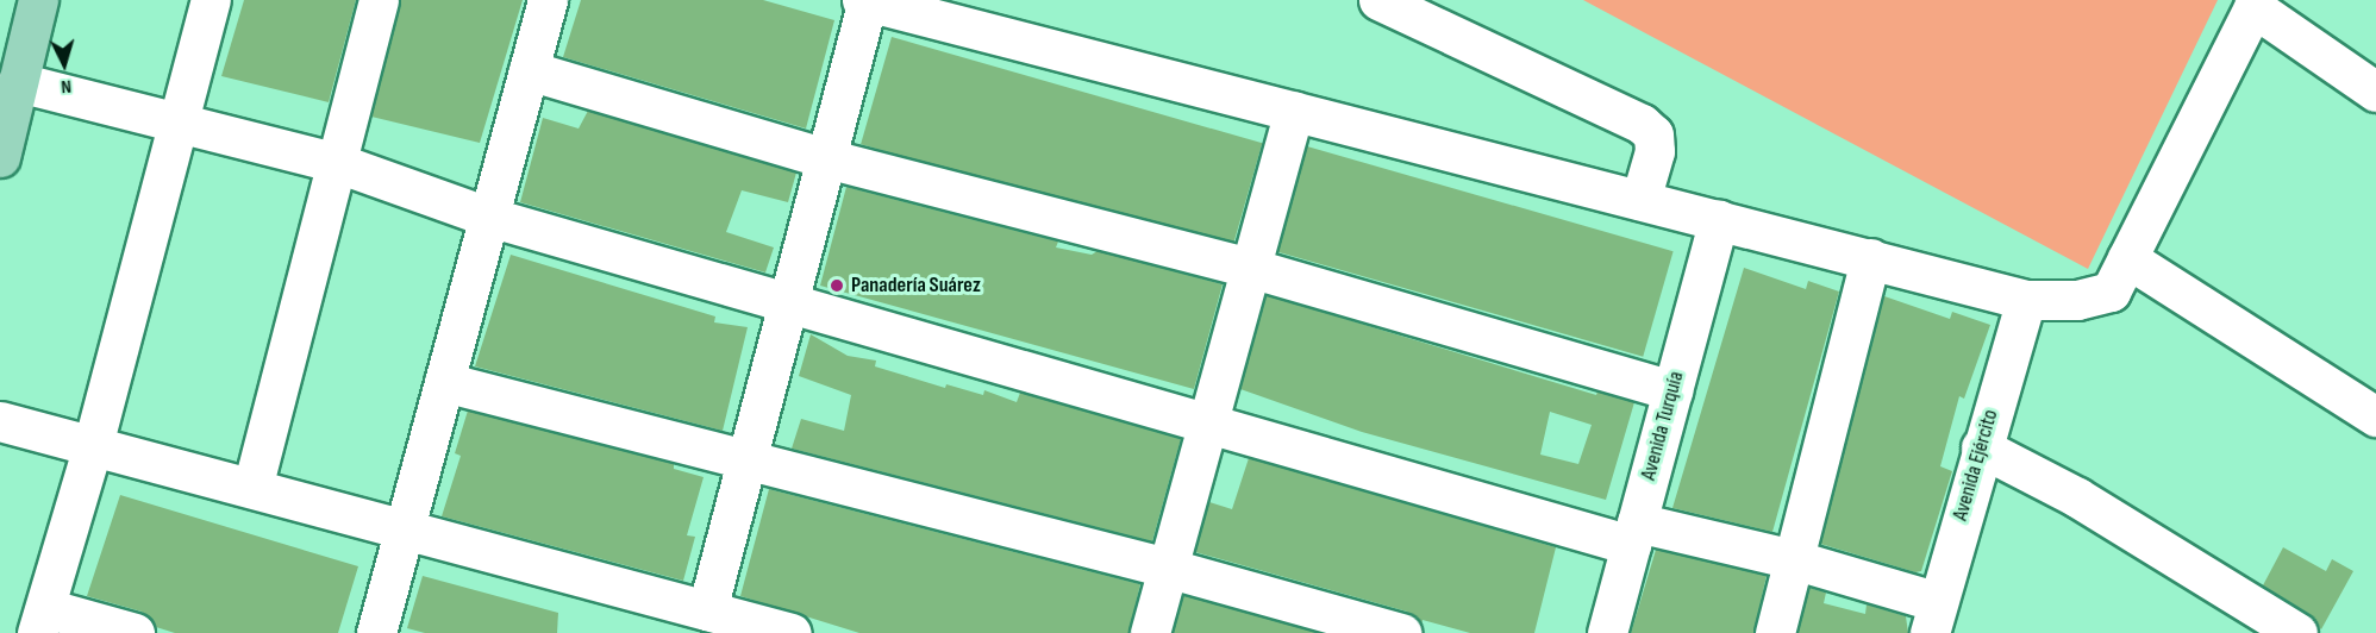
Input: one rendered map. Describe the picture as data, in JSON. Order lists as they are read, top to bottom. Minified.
{"streets":{"street":["Avenida Turquía","Avenida Ejército"]},"places":["Panadería Suárez"],"north":"bottom"}
